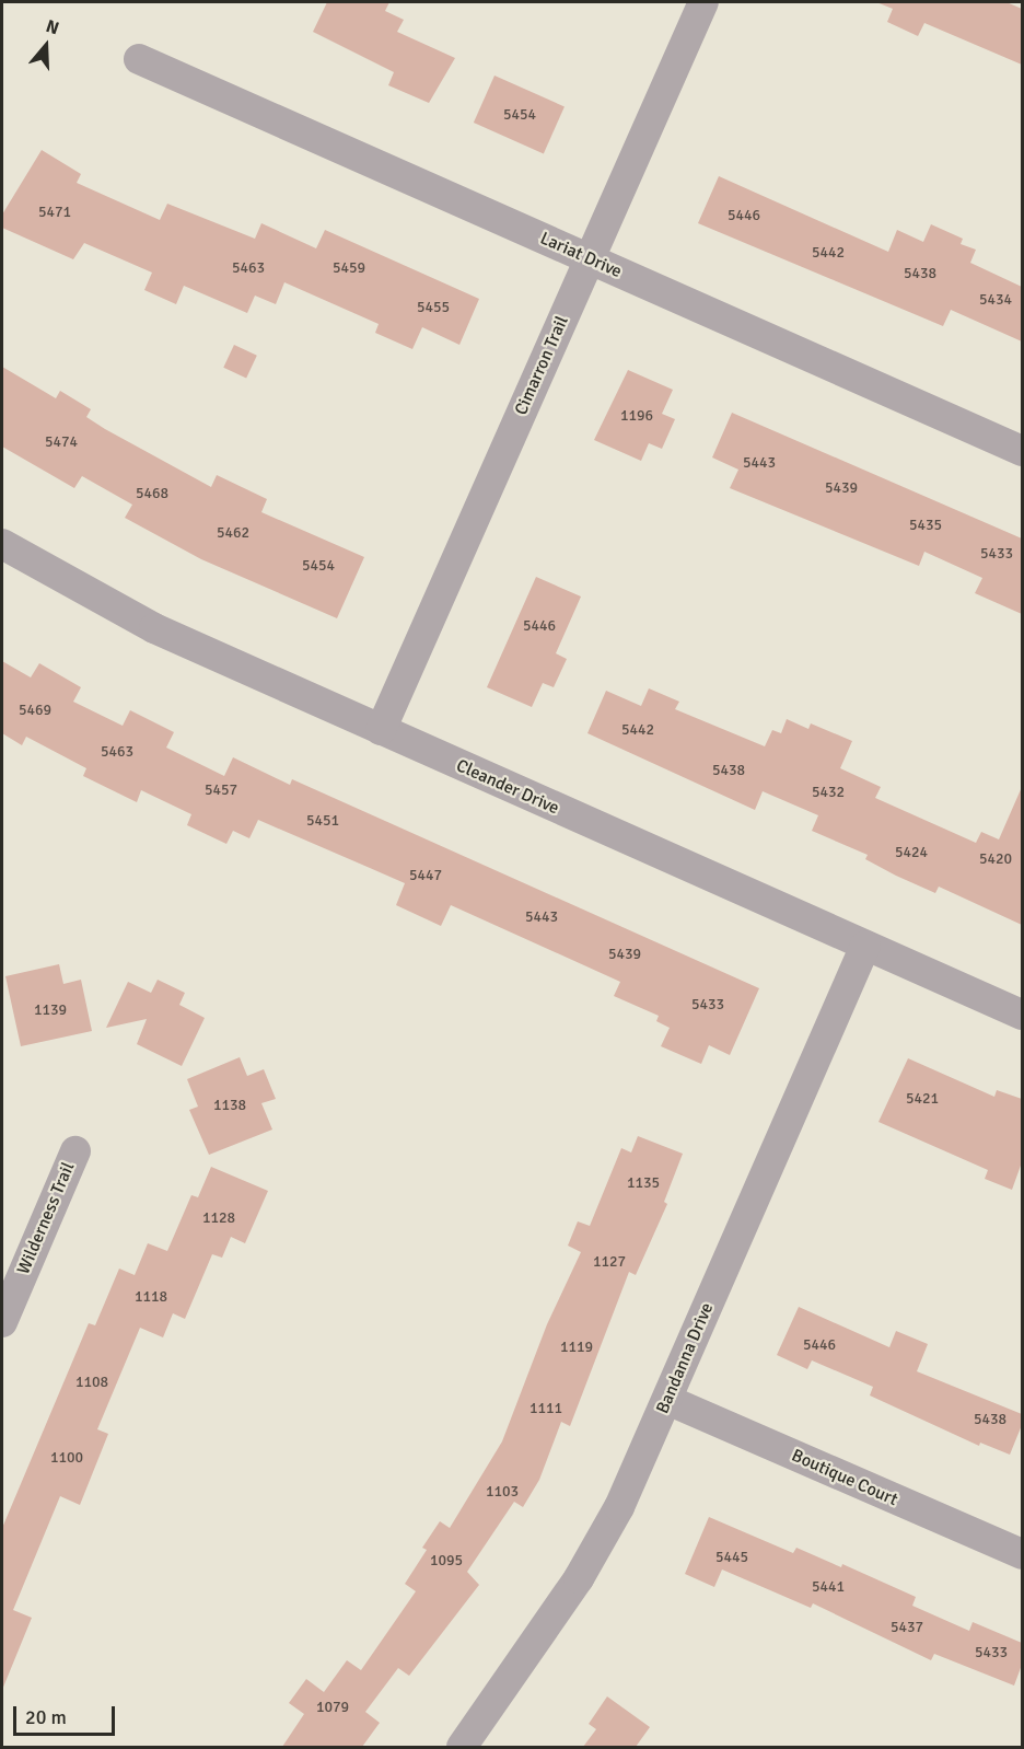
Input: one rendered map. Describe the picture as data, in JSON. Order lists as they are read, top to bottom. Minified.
{"streets":{"street":["Lariat Drive","Cimarron Trail","Cleander Drive","Wilderness Trail","Bandanna Drive","Boutique Court"]},"crossings":[["Lariat Drive","Cimarron Trail"],["Cimarron Trail","Cleander Drive"],["Cleander Drive","Bandanna Drive"],["Bandanna Drive","Boutique Court"]],"house_numbers":["5454","5471","5446","5442","5463","5459","5438","5434","5455","1196","5474","5443","5439","5468","5435","5462","5433","5454","5446","5469","5442","5463","5438","5457","5432","5451","5424","5420","5447","5443","5439","5433","1139","5421","1138","1135","1128","1127","1118","5446","1119","1108","1111","5438","1100","1103","5445","1095","5441","5437","5433","1079"],"scale_bar":"20 m","north":"top"}
